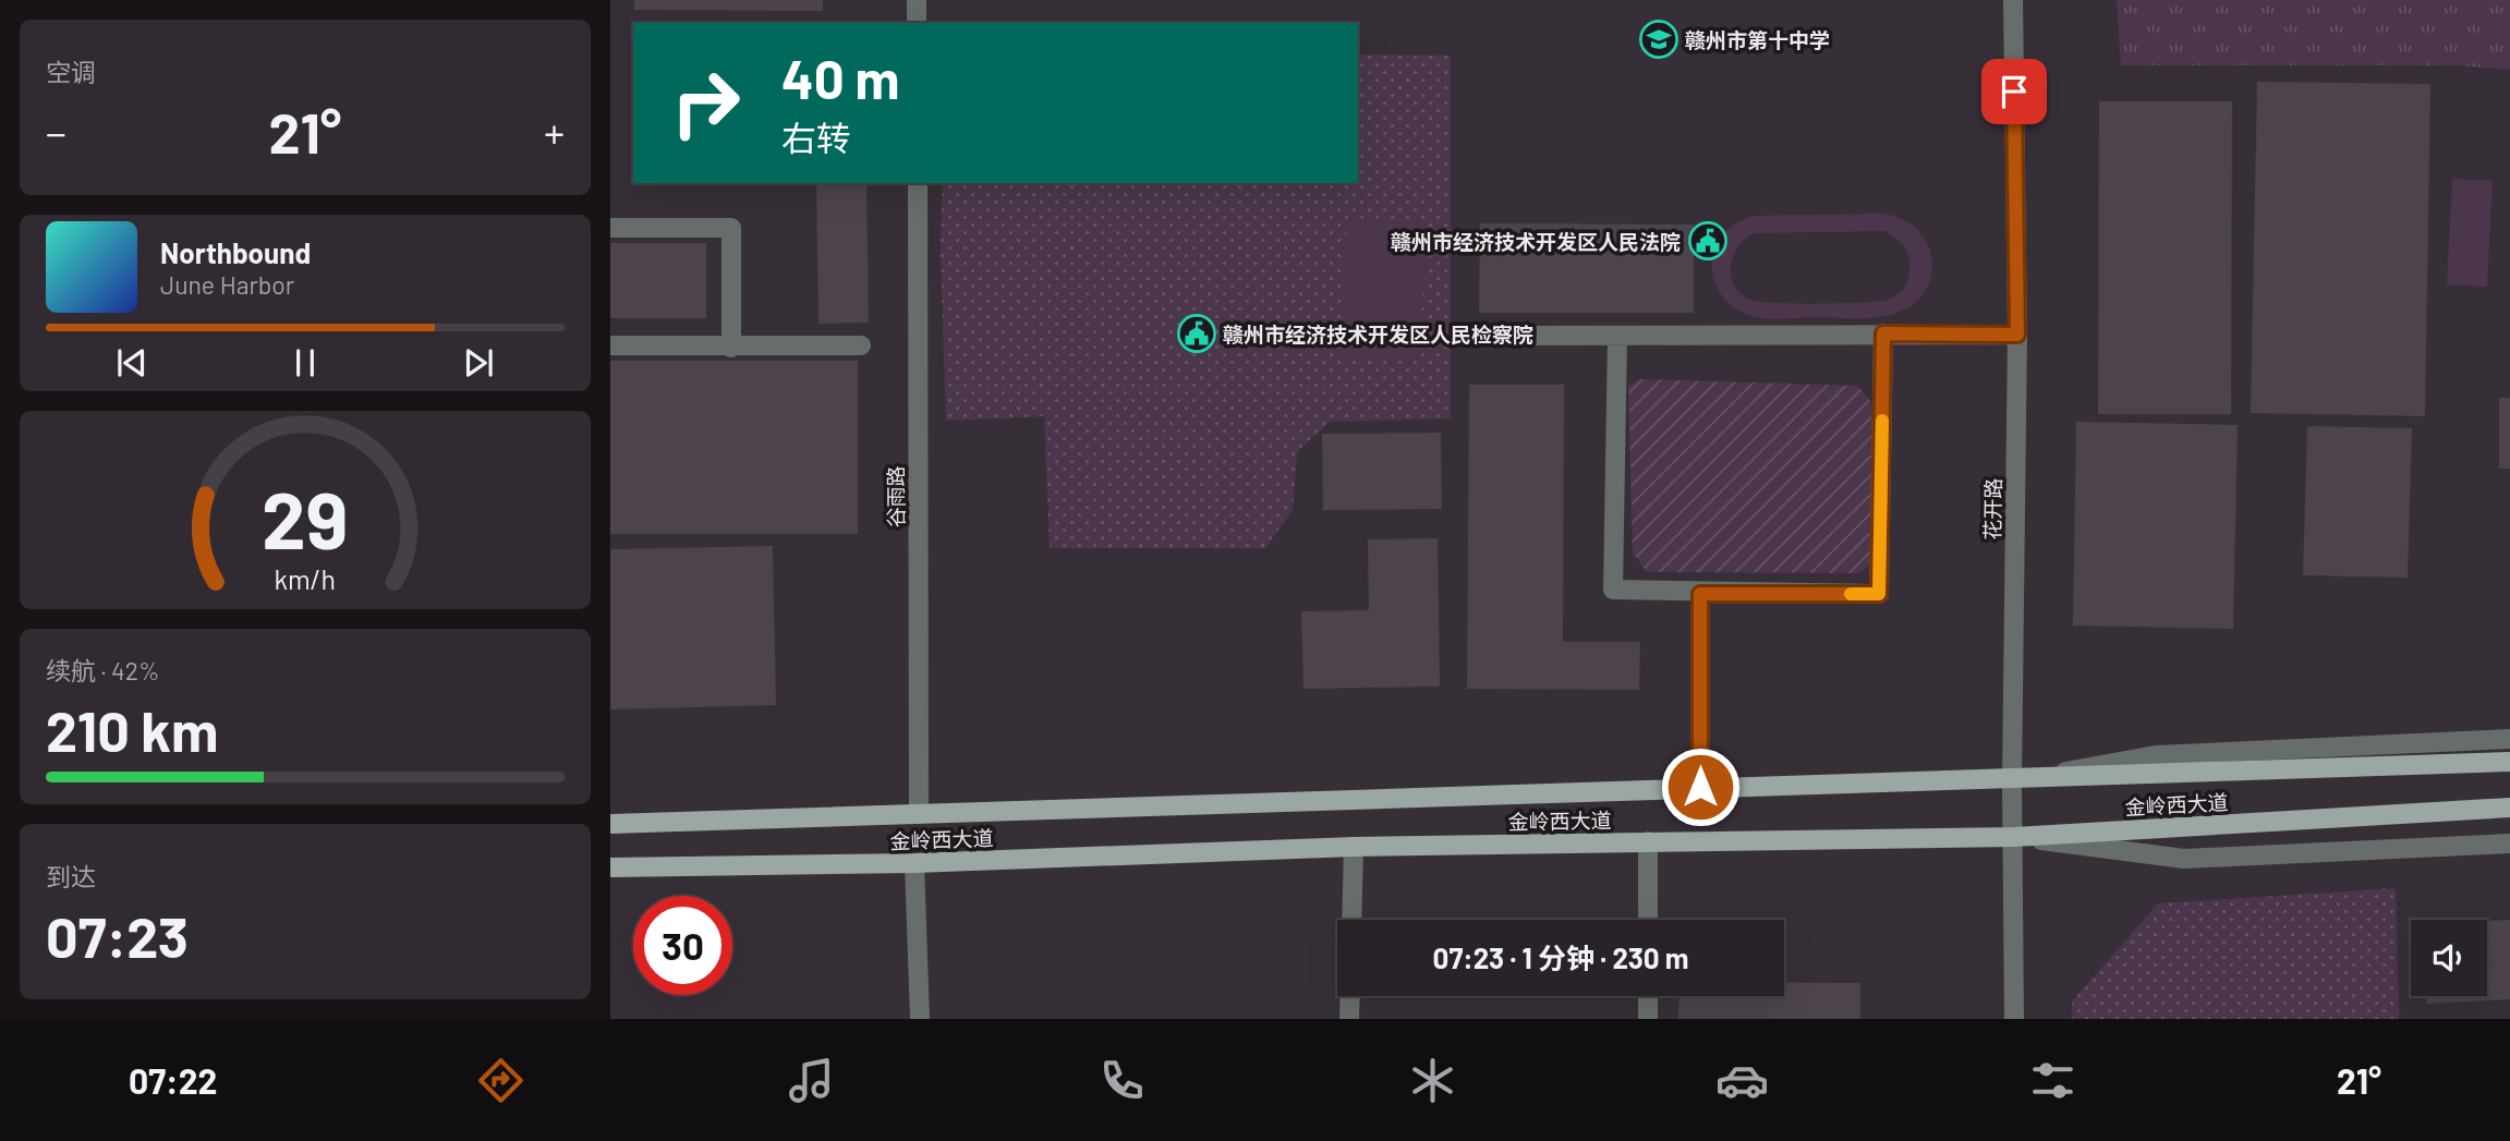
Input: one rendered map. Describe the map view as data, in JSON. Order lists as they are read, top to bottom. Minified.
{"streets":{"main road":["金岭西大道"],"street":["谷雨路","花开路"]},"crossings":[["谷雨路","金岭西大道"],["花开路","金岭西大道"]],"places":{"school or university":["赣州市第十中学"],"public building":["赣州市经济技术开发区人民法院","赣州市经济技术开发区人民检察院"]},"page":{"tile":["空调",["续航 · 42%","210 km"],["到达","07:23"]],"turn":["40 m","右转"],"heat":["−","21°","+"],"song":["Northbound","June Harbor"],"limit":"30","trip":"07:23 · 1 分钟 · 230 m","tabs":["07:22","21°"],"gauge":["29","km/h"]}}
